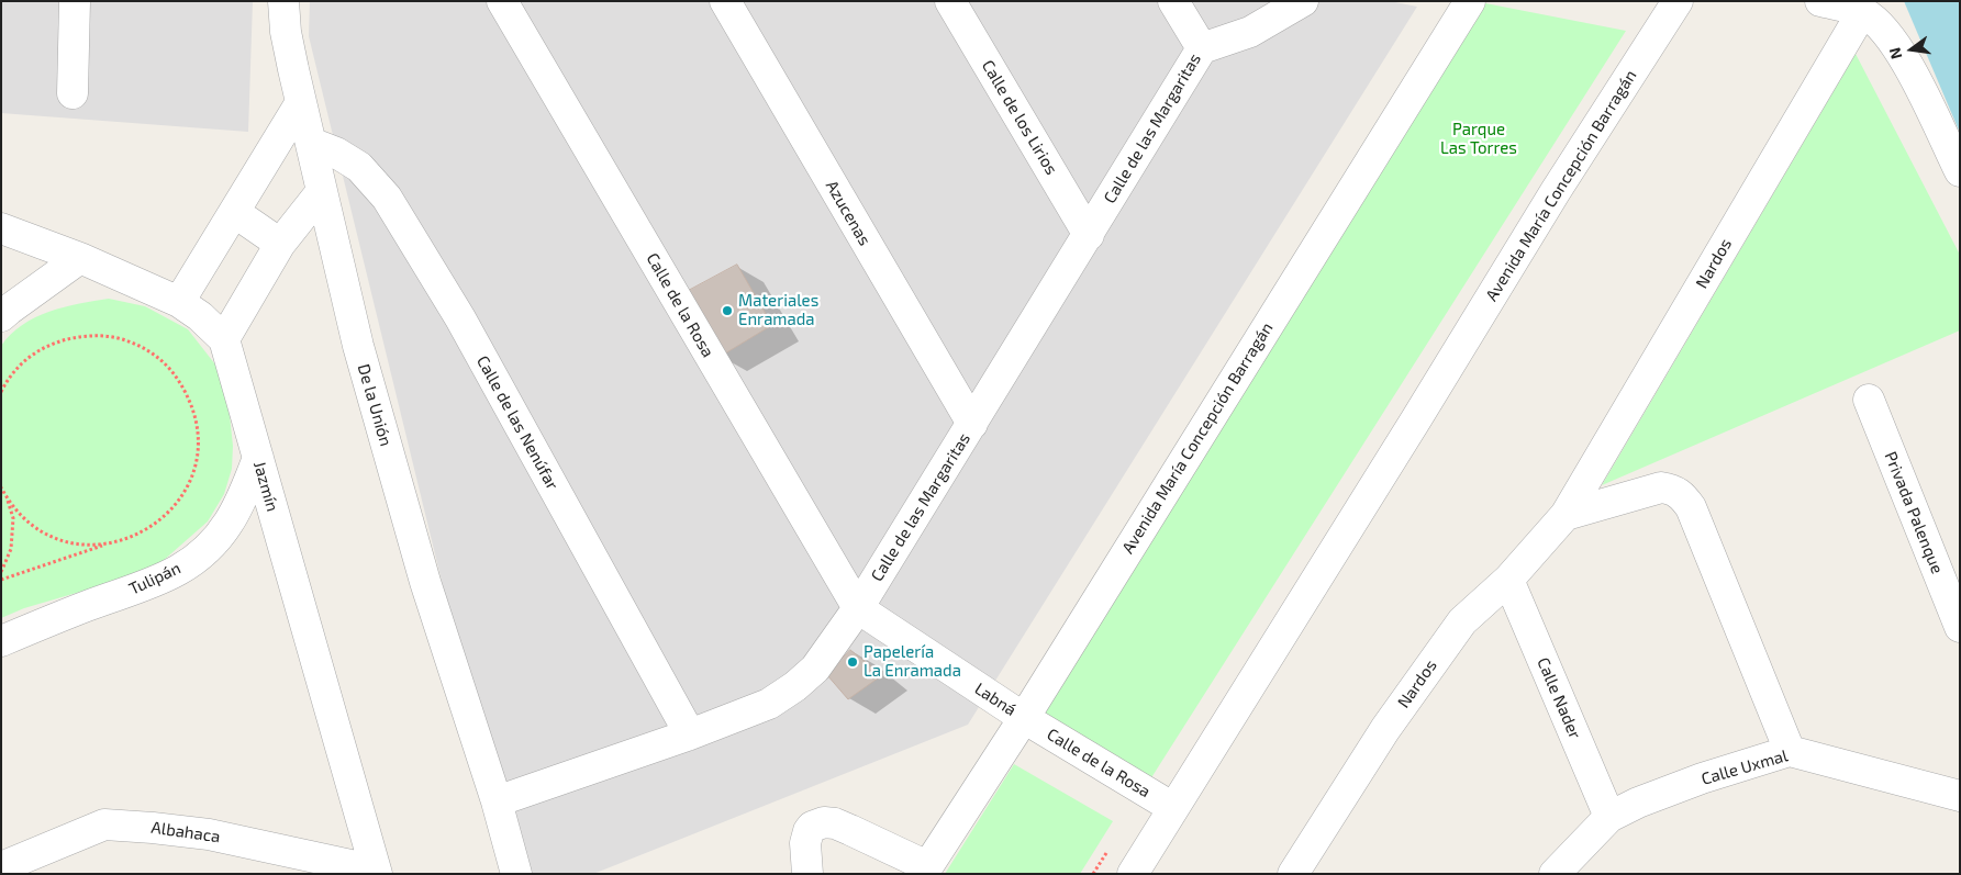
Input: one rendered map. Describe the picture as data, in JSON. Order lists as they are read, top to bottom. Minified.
{"streets":{"street":["Calle de los Lirios","Calle de las Margaritas","Avenida María Concepción Barragán","Azucenas","Nardos","Calle de la Rosa","De la Unión","Calle de las Nenúfar","Jazmín","Privada Palenque","Tulipán","Calle Nader","Labná","Calle Uxmal","Albahaca"]},"crossings":[["Calle de los Lirios","Calle de las Margaritas"],["Calle de las Margaritas","Azucenas"],["Calle de las Margaritas","Calle de la Rosa"],["Calle de las Margaritas","De la Unión"],["Calle de las Margaritas","Calle de las Nenúfar"],["Calle de las Margaritas","Labná"],["Avenida María Concepción Barragán","Calle de la Rosa"],["Avenida María Concepción Barragán","Labná"],["Nardos","Calle Nader"],["Calle de la Rosa","Labná"],["De la Unión","Calle de las Nenúfar"],["Jazmín","Tulipán"],["Jazmín","Albahaca"],["Calle Nader","Calle Uxmal"]],"parks":["Parque Las Torres"],"places":["Materiales Enramada","Papelería La Enramada"],"north":"left"}
